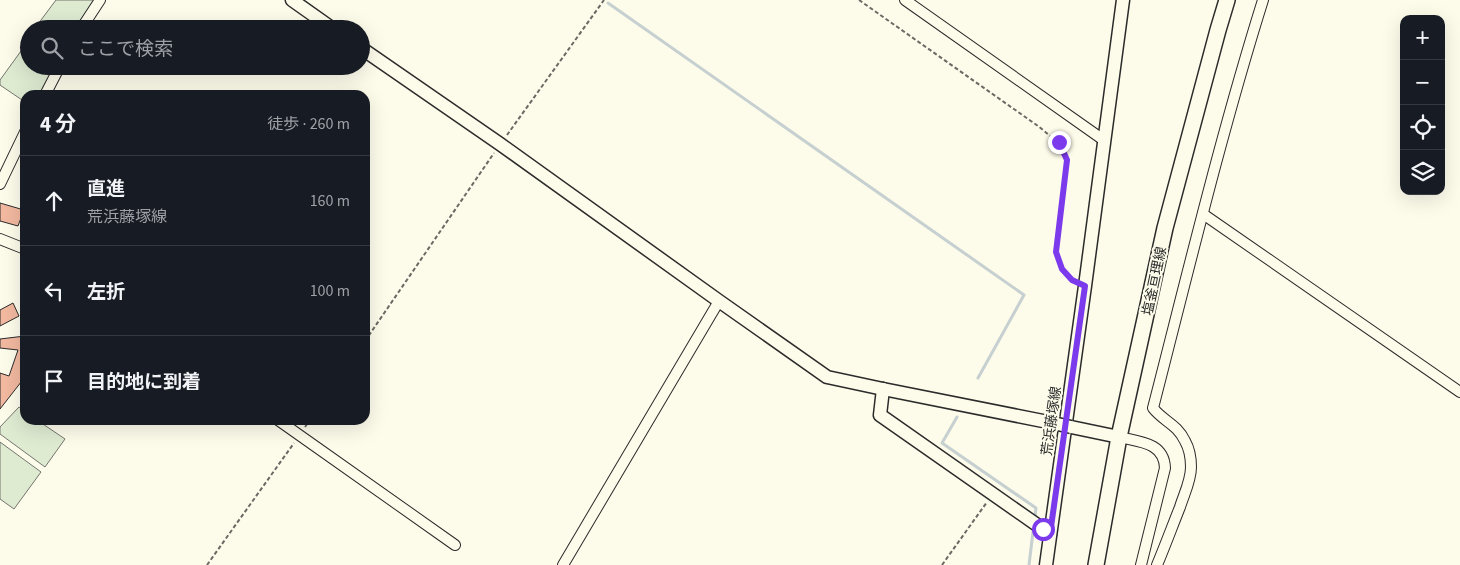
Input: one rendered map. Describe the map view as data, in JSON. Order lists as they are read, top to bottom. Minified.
{"streets":{"main road":["塩釜亘理線"],"street":["荒浜藤塚線"]},"page":{"map_buttons":["+","−"],"search":"ここで検索","heading":["4 分","徒歩 · 260 m"],"list":[["直進","荒浜藤塚線","160 m"],["左折","100 m"],"目的地に到着"]}}
